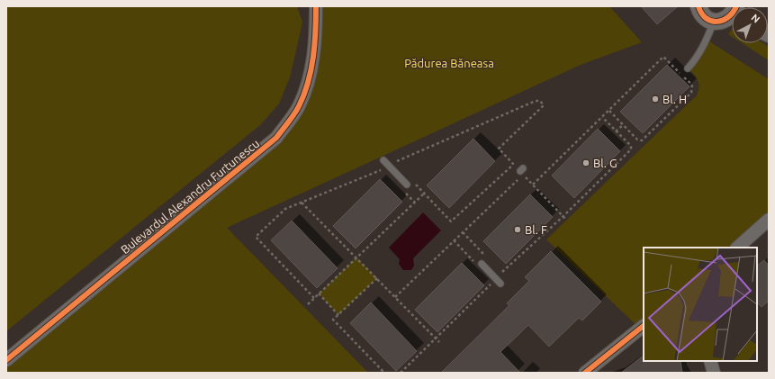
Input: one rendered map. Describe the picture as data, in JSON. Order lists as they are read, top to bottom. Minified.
{"streets":{"street":["Bulevardul Alexandru Furtunescu"]},"parks":["Pădurea Băneasa"],"places":["Bl. H","Bl. G","Bl. F"],"north":"top right"}
